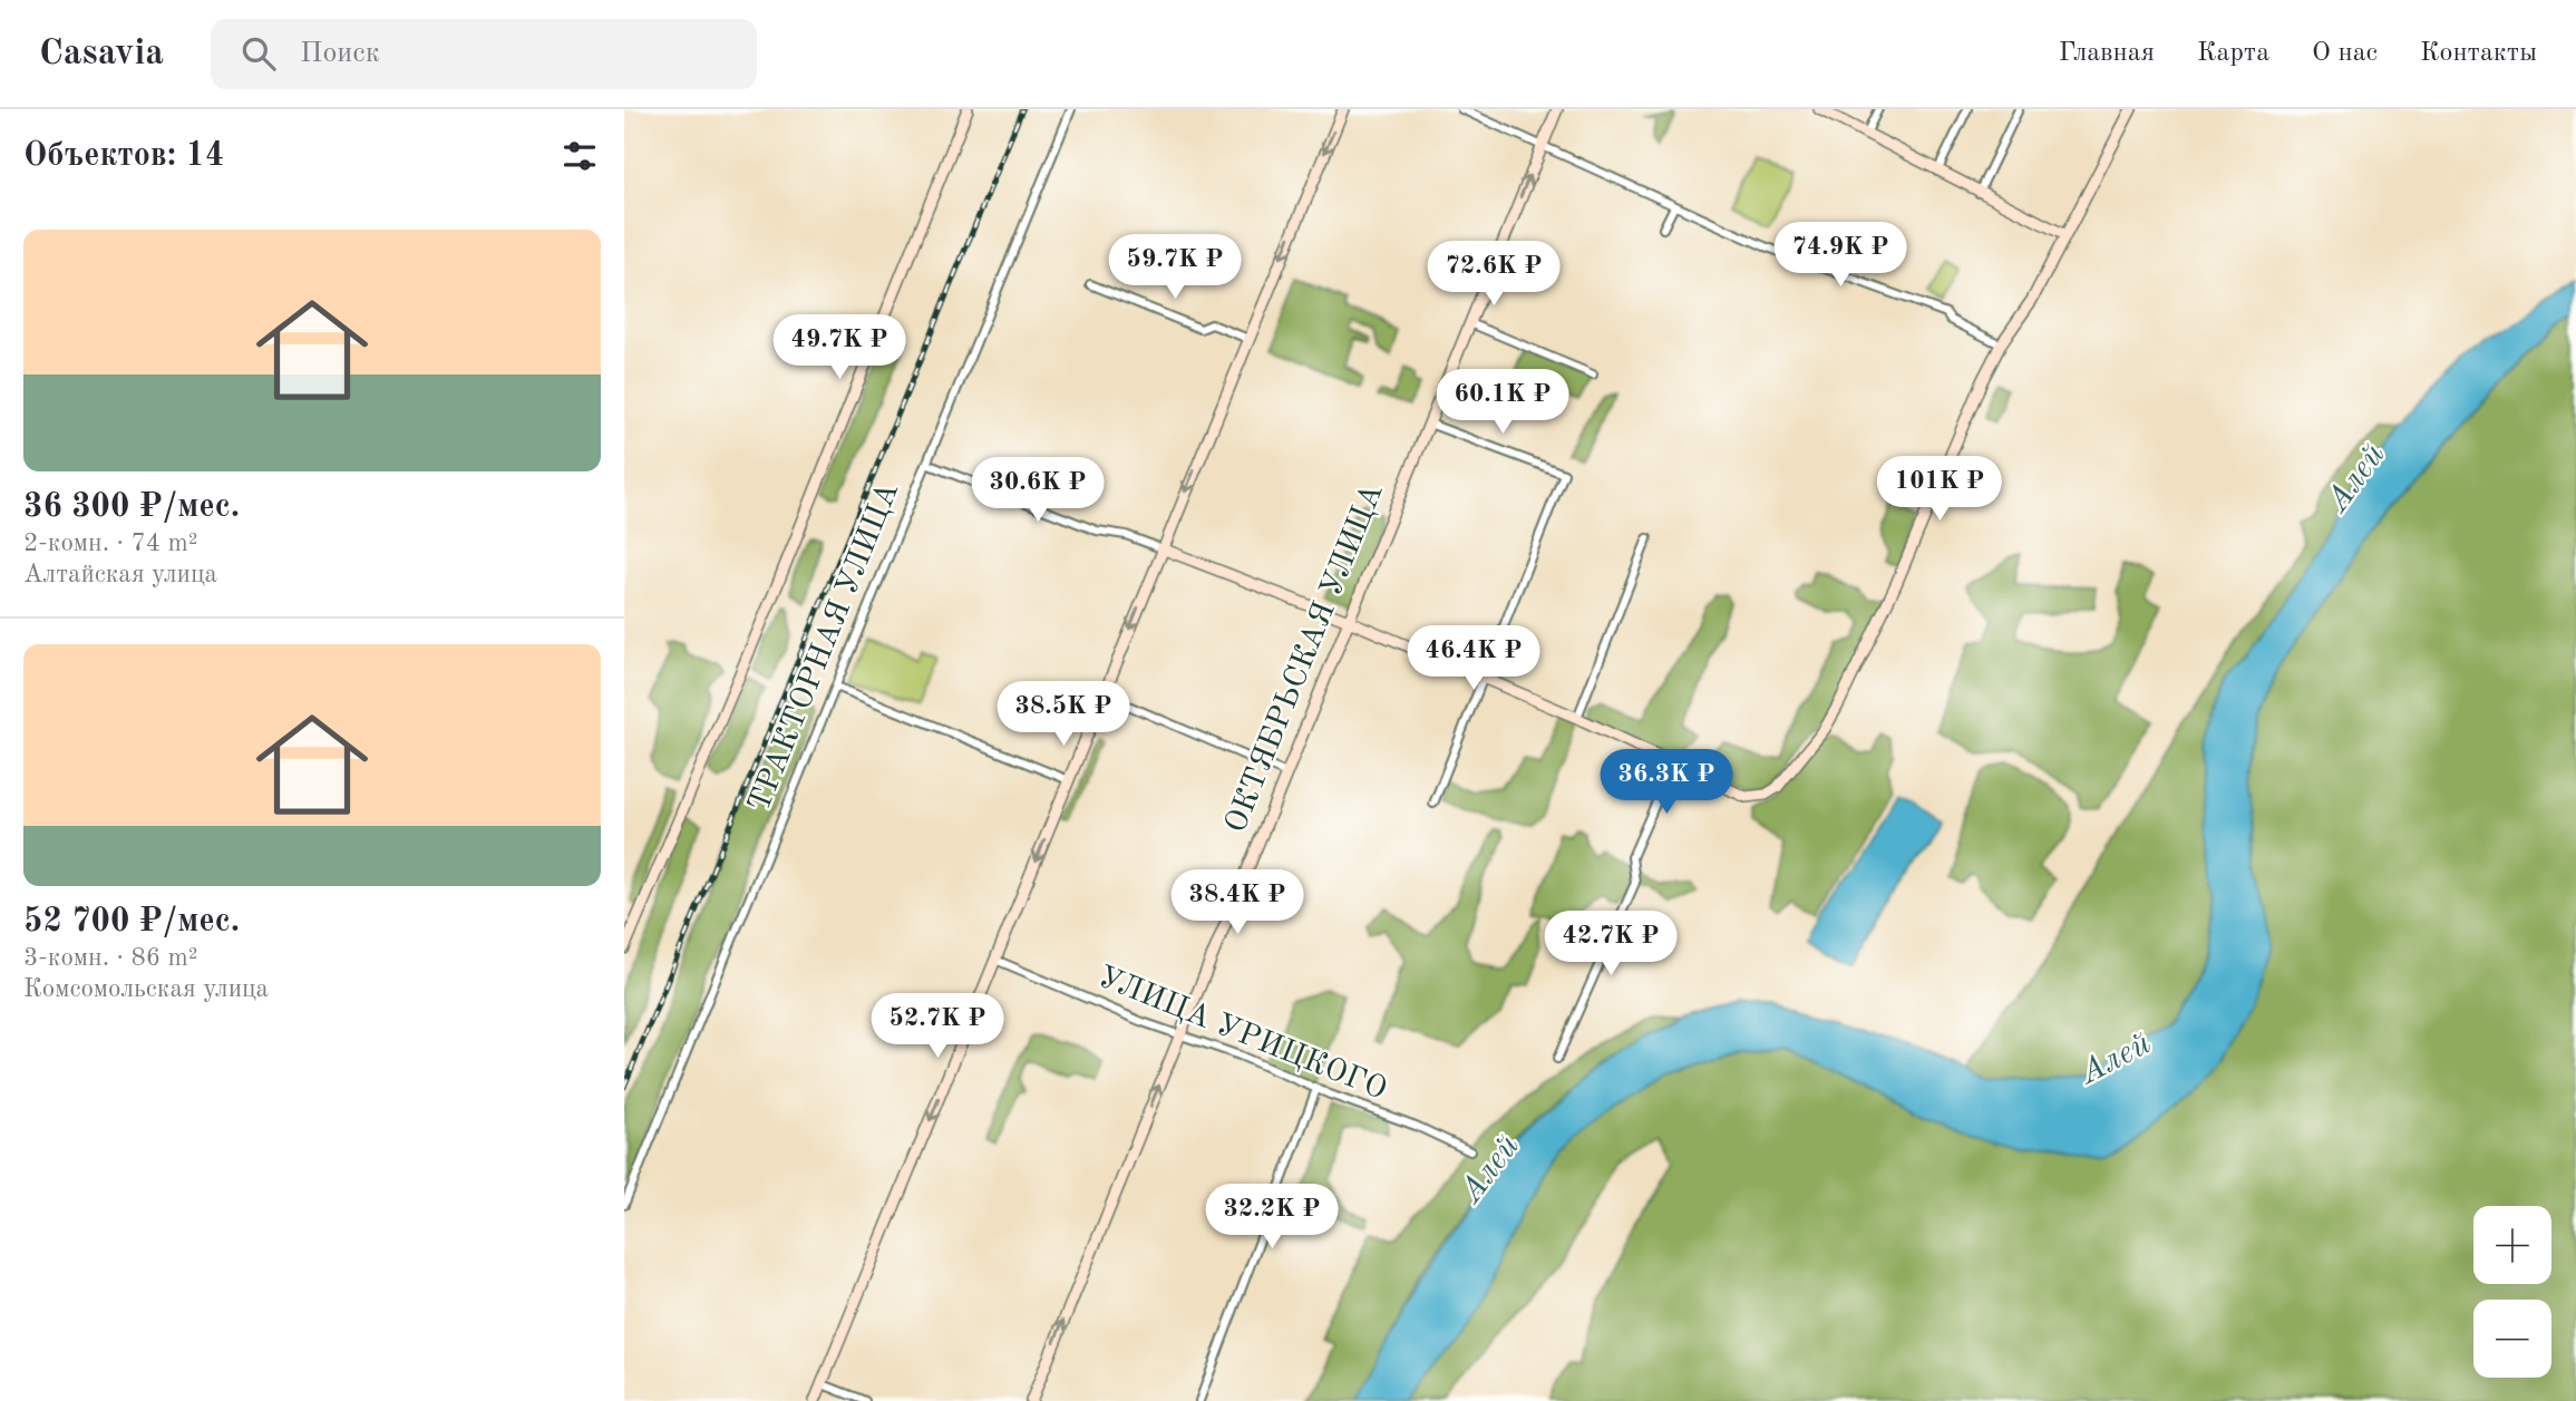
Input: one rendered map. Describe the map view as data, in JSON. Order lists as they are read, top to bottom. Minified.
{"streets":{"main road":["ОКТЯБРЬСКАЯ УЛИЦА"],"street":["ТРАКТОРНАЯ УЛИЦА","УЛИЦА УРИЦКОГО"]},"crossings":[["ОКТЯБРЬСКАЯ УЛИЦА","УЛИЦА УРИЦКОГО"]],"one_way":["ОКТЯБРЬСКАЯ УЛИЦА"],"water":["Алей"],"page":{"header":"Casavia","search":"Поиск","nav":["Главная","Карта","О нас","Контакты"],"heading":"Объектов: 14","list":[{"name":"36 300 ₽/мес.","note":"2-комн. · 74 m² · Алтайская улица"},{"name":"52 700 ₽/мес.","note":"3-комн. · 86 m² · Комсомольская улица"}],"price":["74.9K ₽","59.7K ₽","72.6K ₽","49.7K ₽","60.1K ₽","101K ₽","30.6K ₽","46.4K ₽","38.5K ₽","36.3K ₽","38.4K ₽","42.7K ₽","52.7K ₽","32.2K ₽"],"map_buttons":["+","−"]}}
